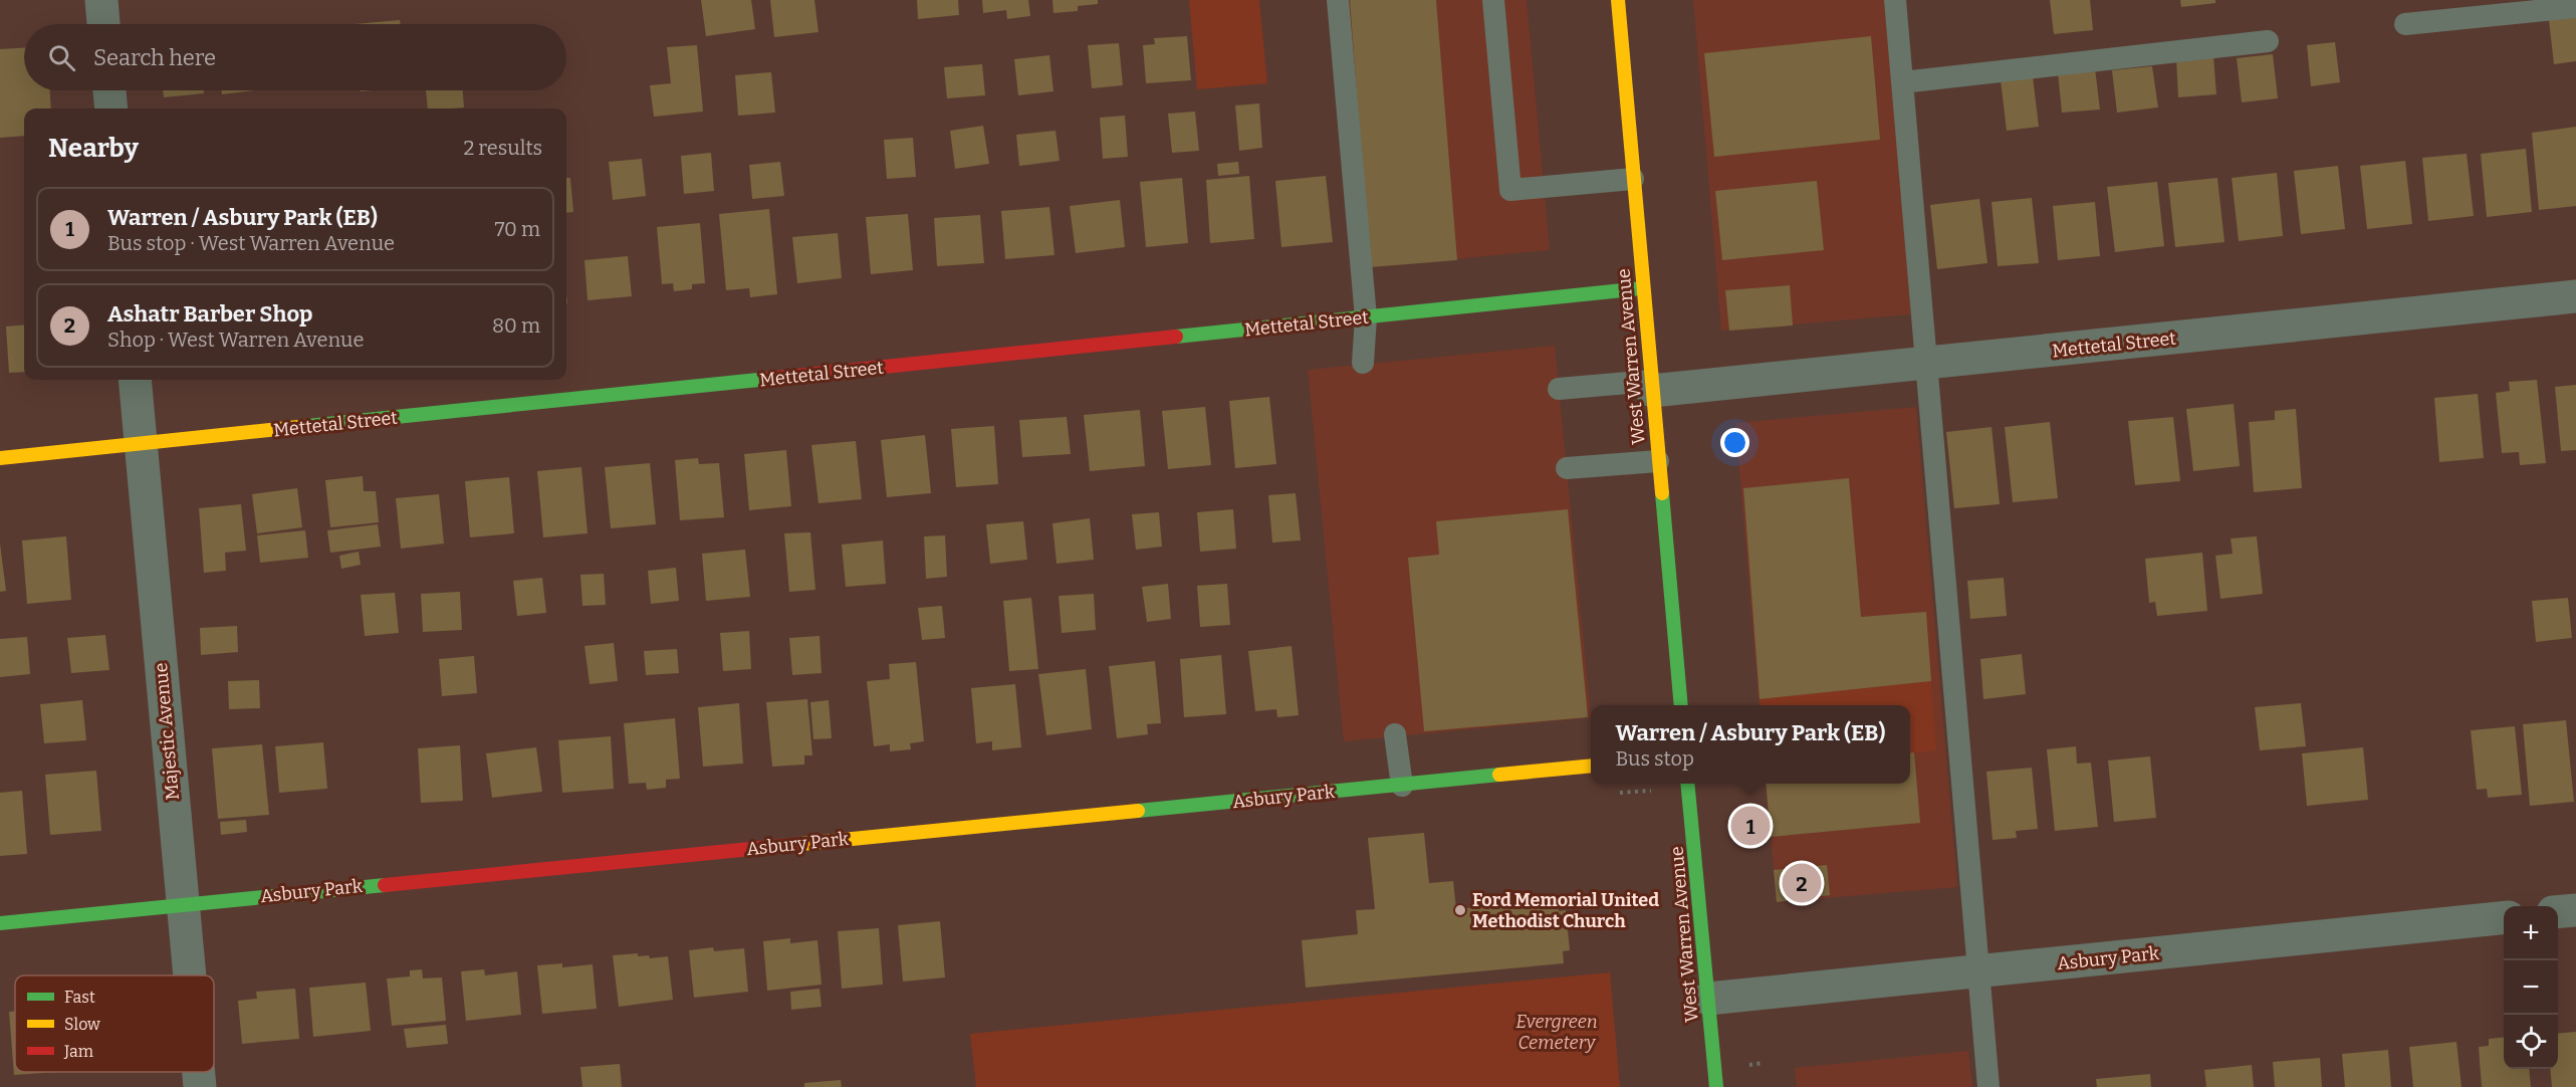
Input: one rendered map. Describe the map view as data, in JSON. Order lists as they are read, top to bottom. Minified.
{"streets":{"street":["Mettetal Street","West Warren Avenue","Majestic Avenue","Asbury Park"]},"crossings":[["Mettetal Street","West Warren Avenue"],["Mettetal Street","Majestic Avenue"],["West Warren Avenue","Asbury Park"],["Majestic Avenue","Asbury Park"]],"parks":["Evergreen Cemetery"],"places":["Ford Memorial United Methodist Church"],"legend":["Fast","Slow","Jam"],"page":{"search":"Search here","heading":["Nearby","2 results"],"list":[{"mark":"1","name":"Warren / Asbury Park (EB)","note":"Bus stop · West Warren Avenue","value":"70 m"},{"mark":"2","name":"Ashatr Barber Shop","note":"Shop · West Warren Avenue","value":"80 m"}],"popup":["Warren / Asbury Park (EB)","Bus stop"],"pins":["1","2"],"map_buttons":["+","−"]}}
